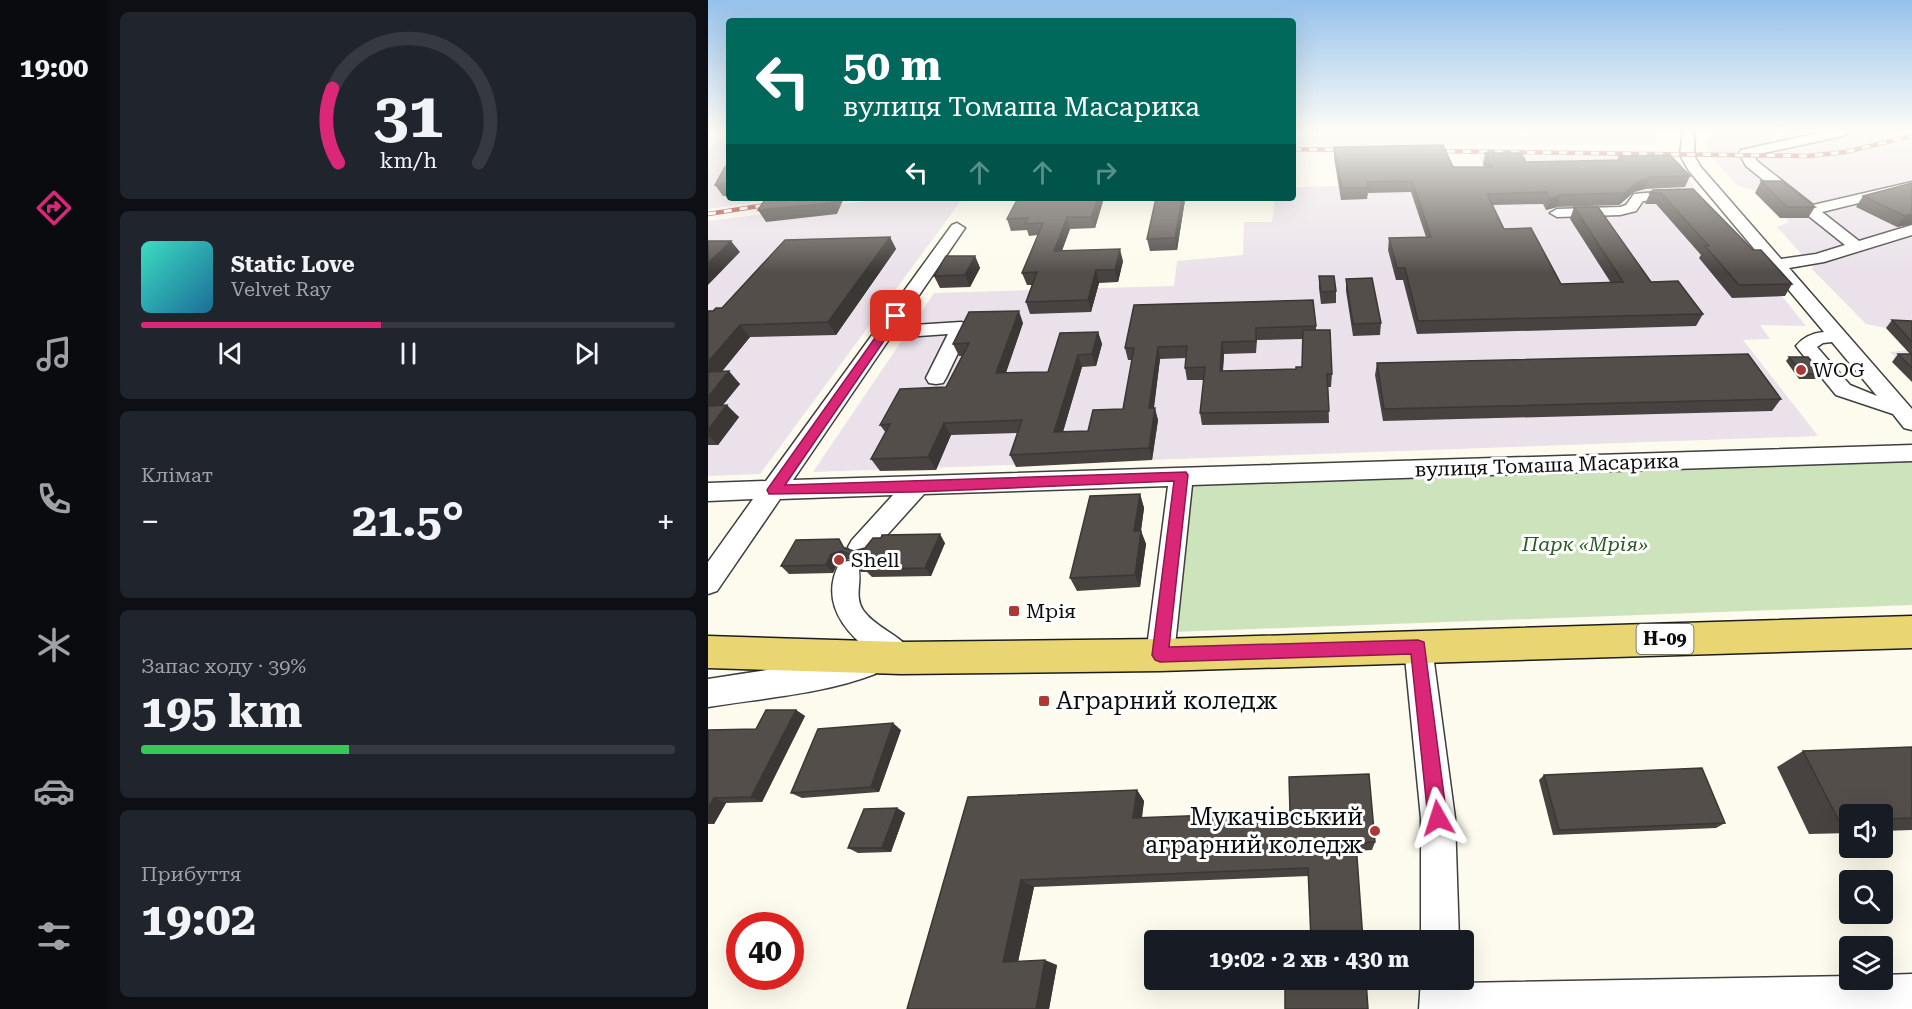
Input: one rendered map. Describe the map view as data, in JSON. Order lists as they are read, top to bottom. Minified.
{"streets":{"main road":["Н-09"],"street":["вулиця Томаша Масарика"]},"parks":["Парк «Мрія»"],"places":{"other":["WOG","Shell","Мукачівський аграрний коледж"],"transit":["Мрія","Аграрний коледж"]},"page":{"tabs":"19:00","turn":["50 m","вулиця Томаша Масарика"],"song":["Static Love","Velvet Ray"],"tile":["Клімат",["Запас ходу · 39%","195 km"],["Прибуття","19:02"]],"heat":["−","21.5°","+"],"limit":"40","trip":"19:02 · 2 хв · 430 m","gauge":["31","km/h"]}}
